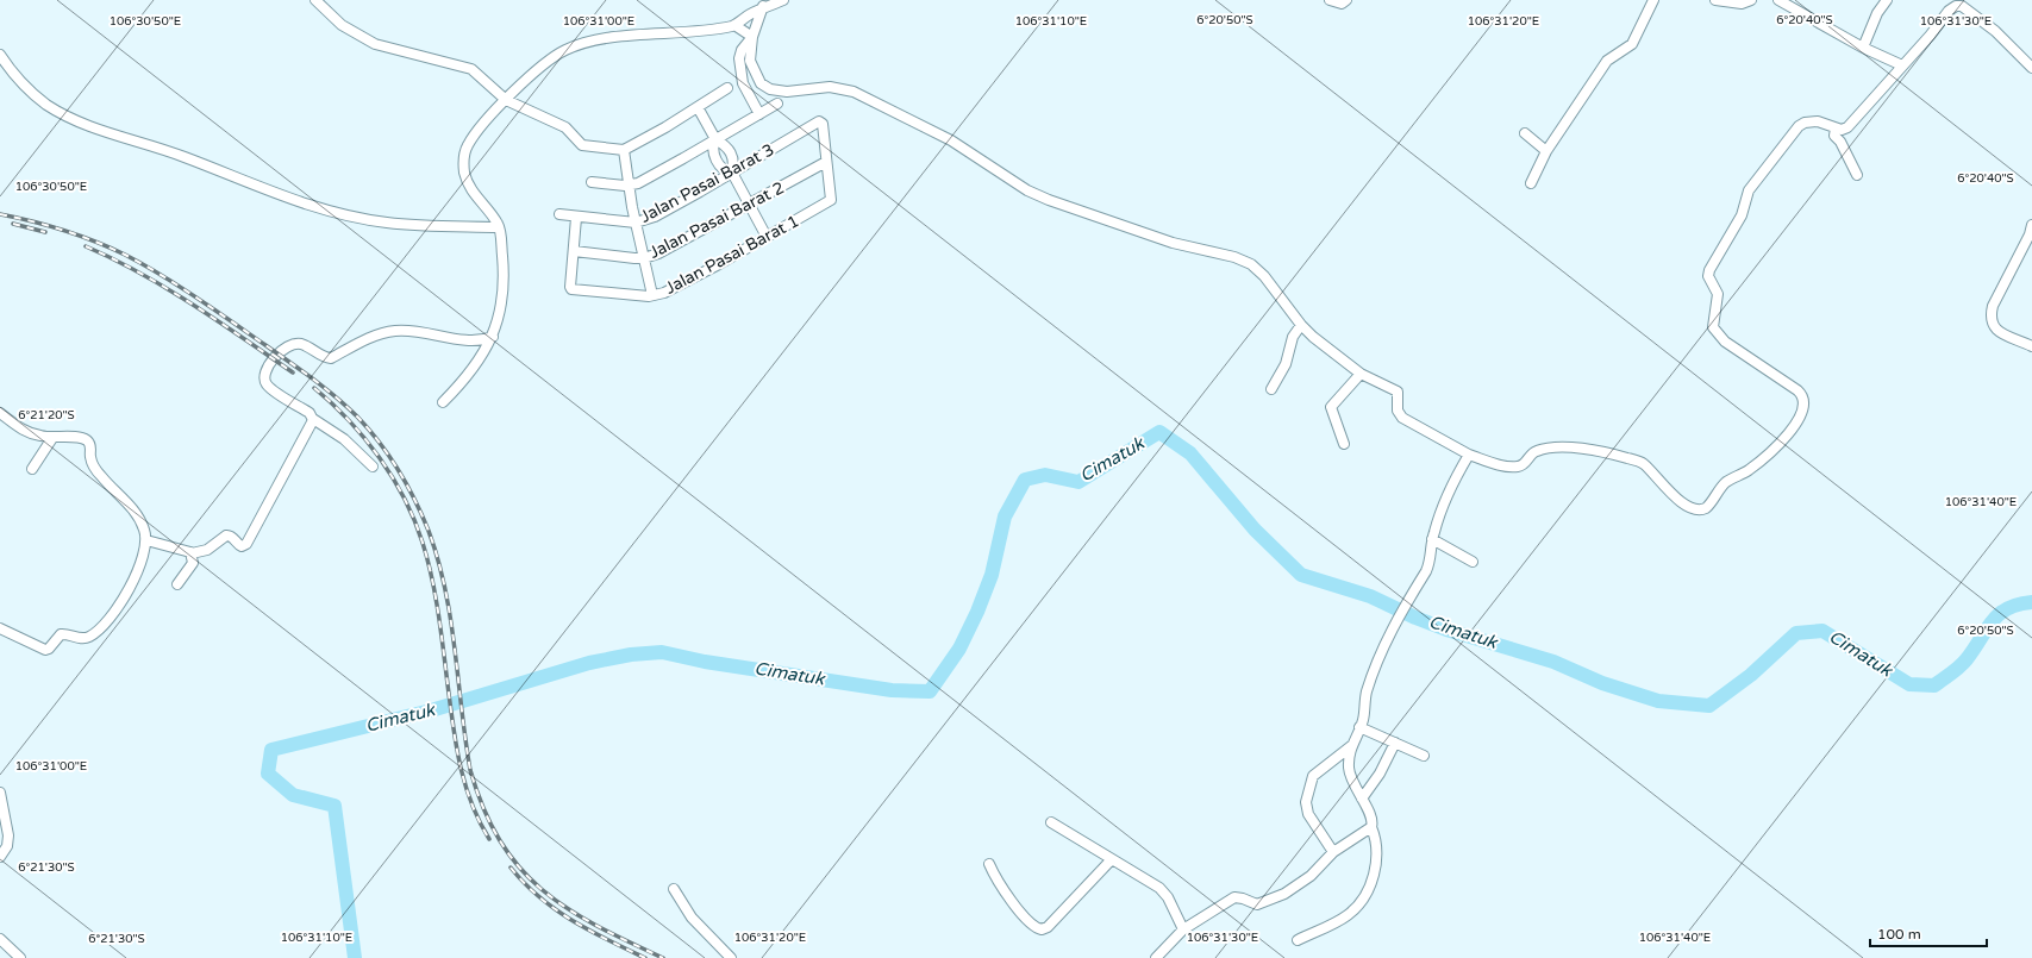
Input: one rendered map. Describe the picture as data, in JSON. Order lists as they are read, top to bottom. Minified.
{"streets":{"street":["Jalan Pasai Barat 3","Jalan Pasai Barat 2","Jalan Pasai Barat 1"]},"crossings":[["Jalan Pasai Barat 3","Jalan Pasai Barat 2"],["Jalan Pasai Barat 3","Jalan Pasai Barat 1"],["Jalan Pasai Barat 2","Jalan Pasai Barat 1"]],"water":["Cimatuk"],"scale_bar":"100 m","coordinates":["6°20'50\"S","6°20'40\"S","106°30'50\"E","106°31'00\"E","106°31'10\"E","106°31'20\"E","106°31'30\"E","6°21'20\"S","106°31'40\"E","6°21'30\"S"]}
